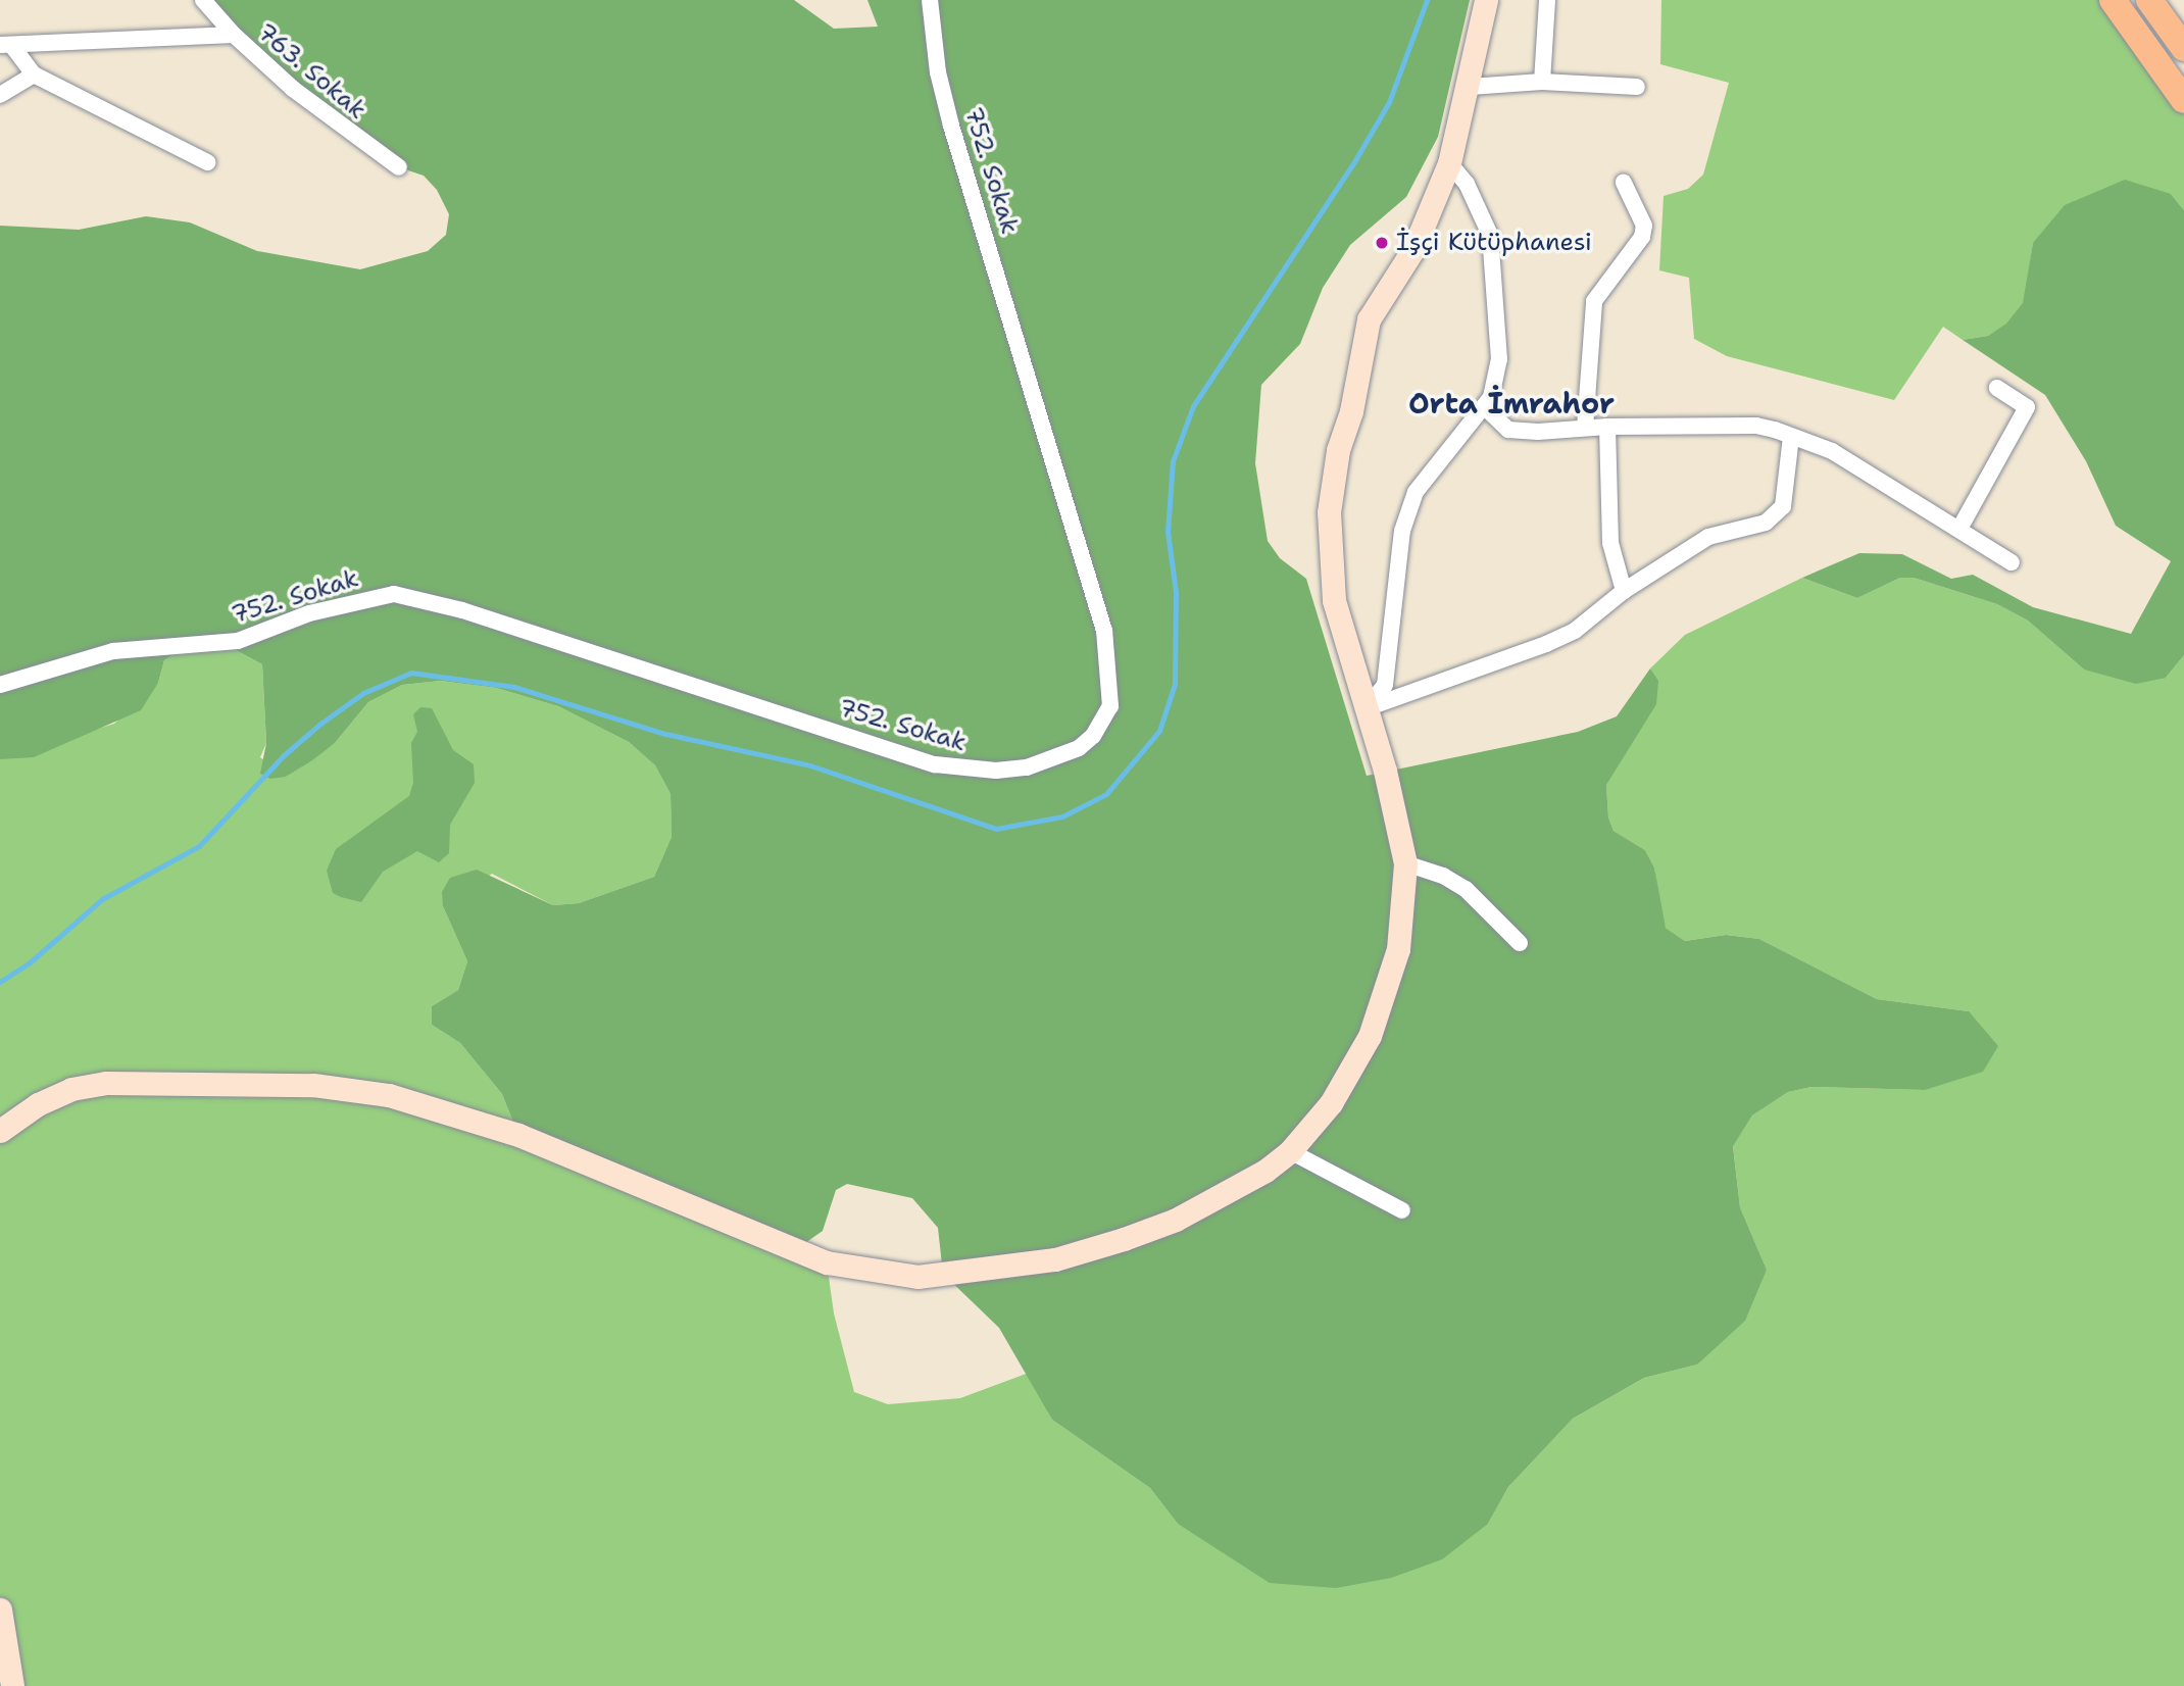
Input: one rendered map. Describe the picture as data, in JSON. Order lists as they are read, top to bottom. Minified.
{"streets":{"street":["763. Sokak","752. Sokak"]},"districts":["Orta İmrahor"],"places":["İşçi Kütüphanesi"]}
